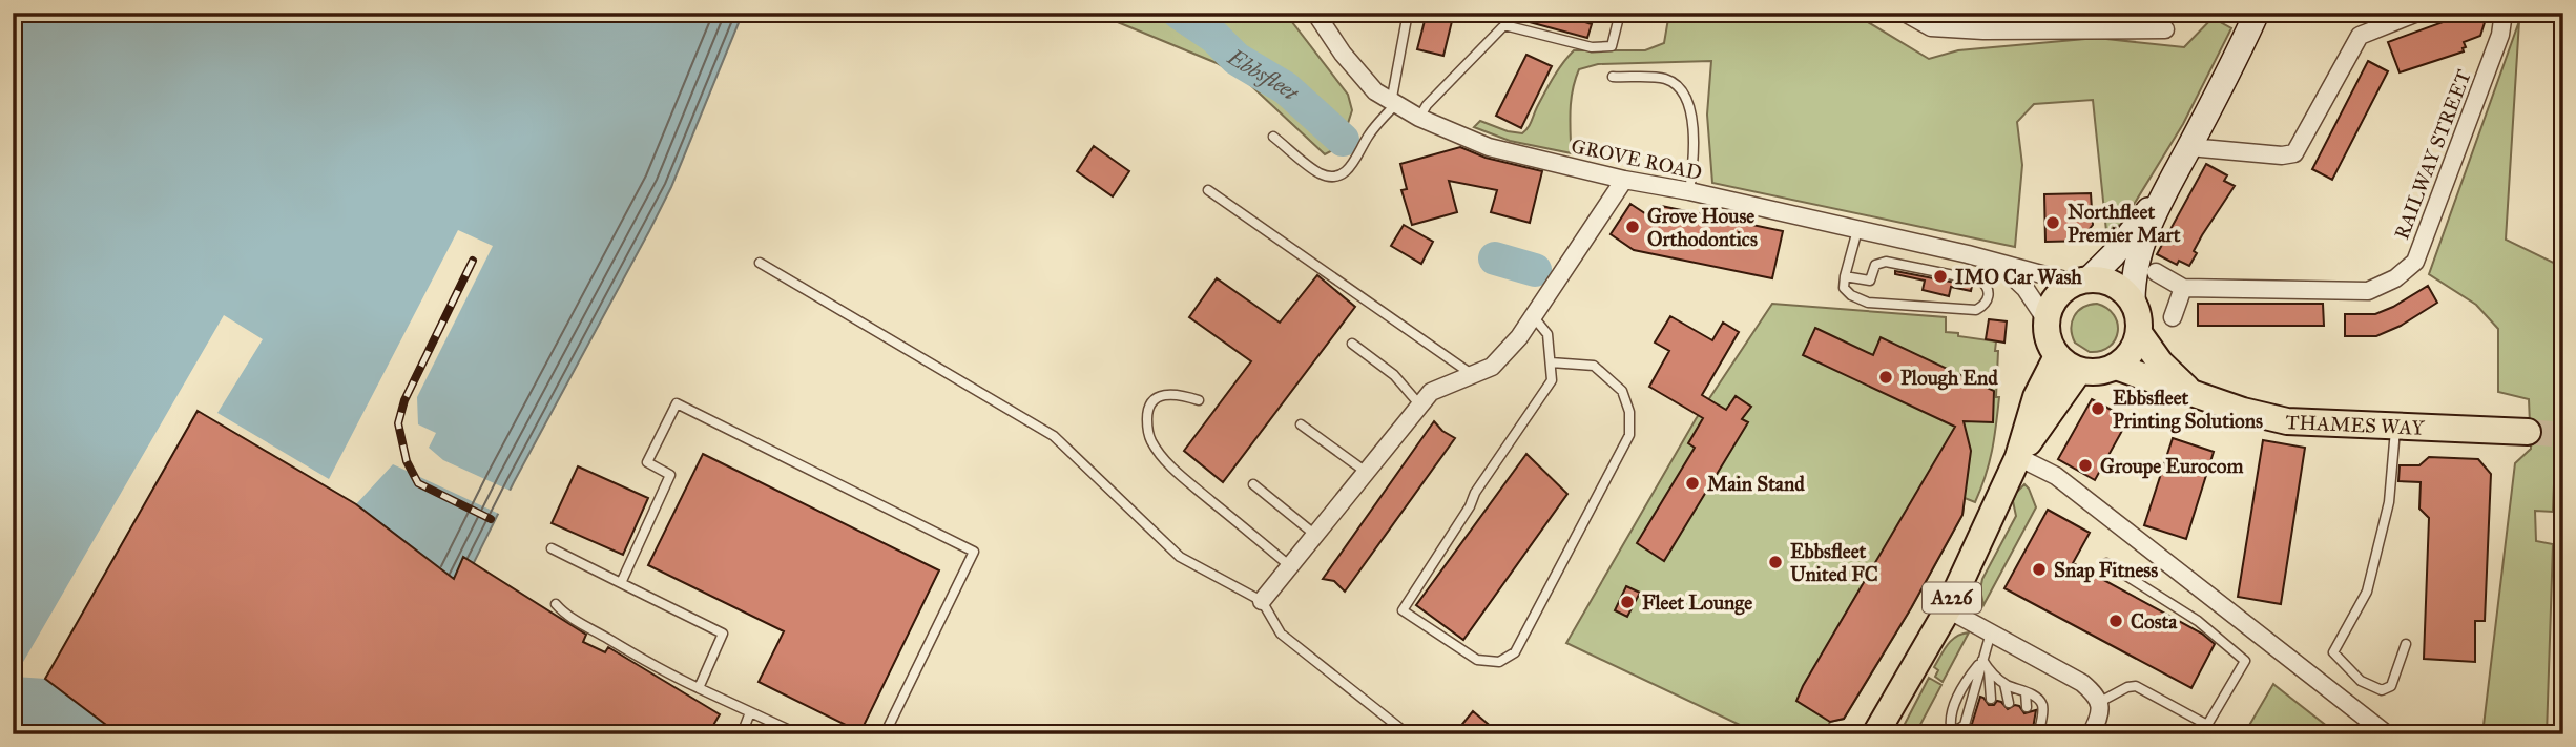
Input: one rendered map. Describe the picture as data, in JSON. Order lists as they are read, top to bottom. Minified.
{"streets":{"main road":["THAMES WAY","A226"],"street":["RAILWAY STREET","GROVE ROAD"]},"crossings":[["GROVE ROAD","THAMES WAY"],["GROVE ROAD","A226"],["THAMES WAY","A226"]],"water":["Ebbsfleet"],"places":["Northfleet Premier Mart","Grove House Orthodontics","IMO Car Wash","Plough End","Ebbsfleet Printing Solutions","Groupe Eurocom","Main Stand","Ebbsfleet United FC","Snap Fitness","Fleet Lounge","Costa"]}
